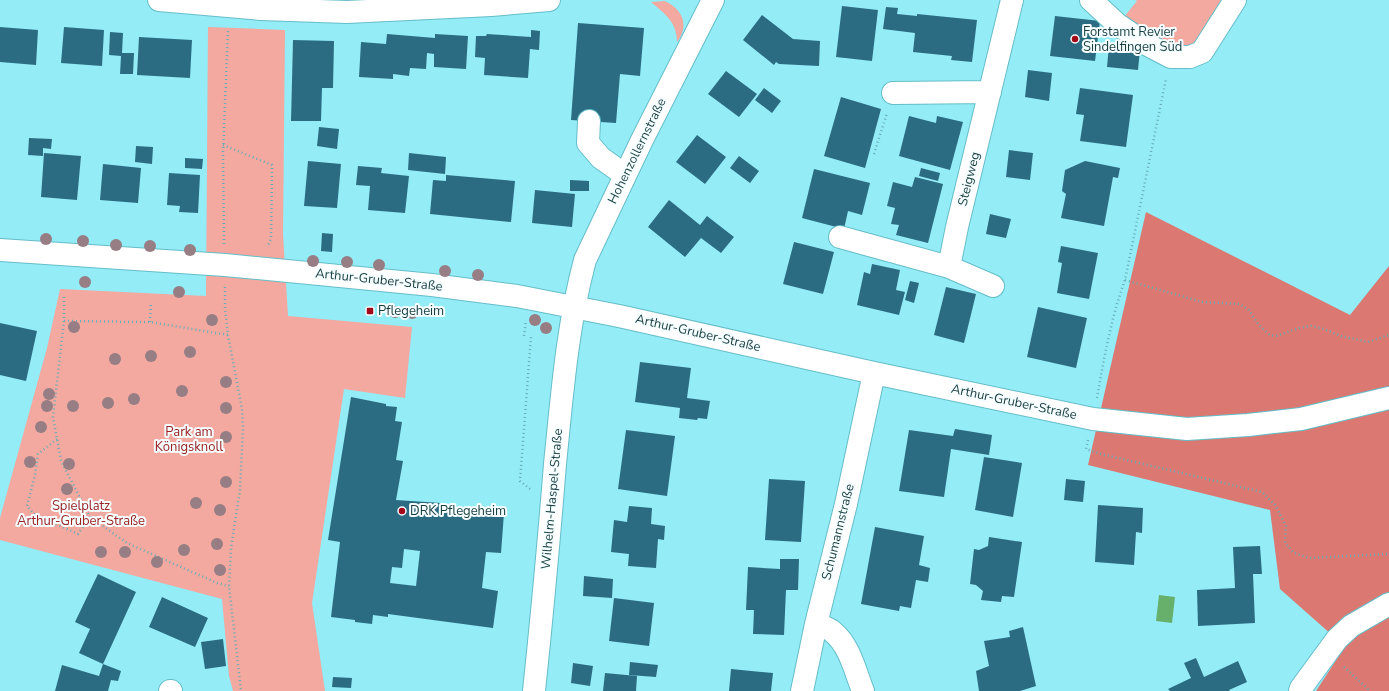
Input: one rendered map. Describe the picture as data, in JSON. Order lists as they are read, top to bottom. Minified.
{"streets":{"street":["Hohenzollernstraße","Steigweg","Arthur-Gruber-Straße","Wilhelm-Haspel-Straße","Schumannstraße"]},"crossings":[["Hohenzollernstraße","Arthur-Gruber-Straße"],["Hohenzollernstraße","Wilhelm-Haspel-Straße"],["Arthur-Gruber-Straße","Wilhelm-Haspel-Straße"],["Arthur-Gruber-Straße","Schumannstraße"]],"parks":["Park am Königsknoll","Spielplatz Arthur-Gruber-Straße"],"places":{"other":["Forstamt Revier Sindelfingen Süd","DRK Pflegeheim"],"transit":["Pflegeheim"]}}
